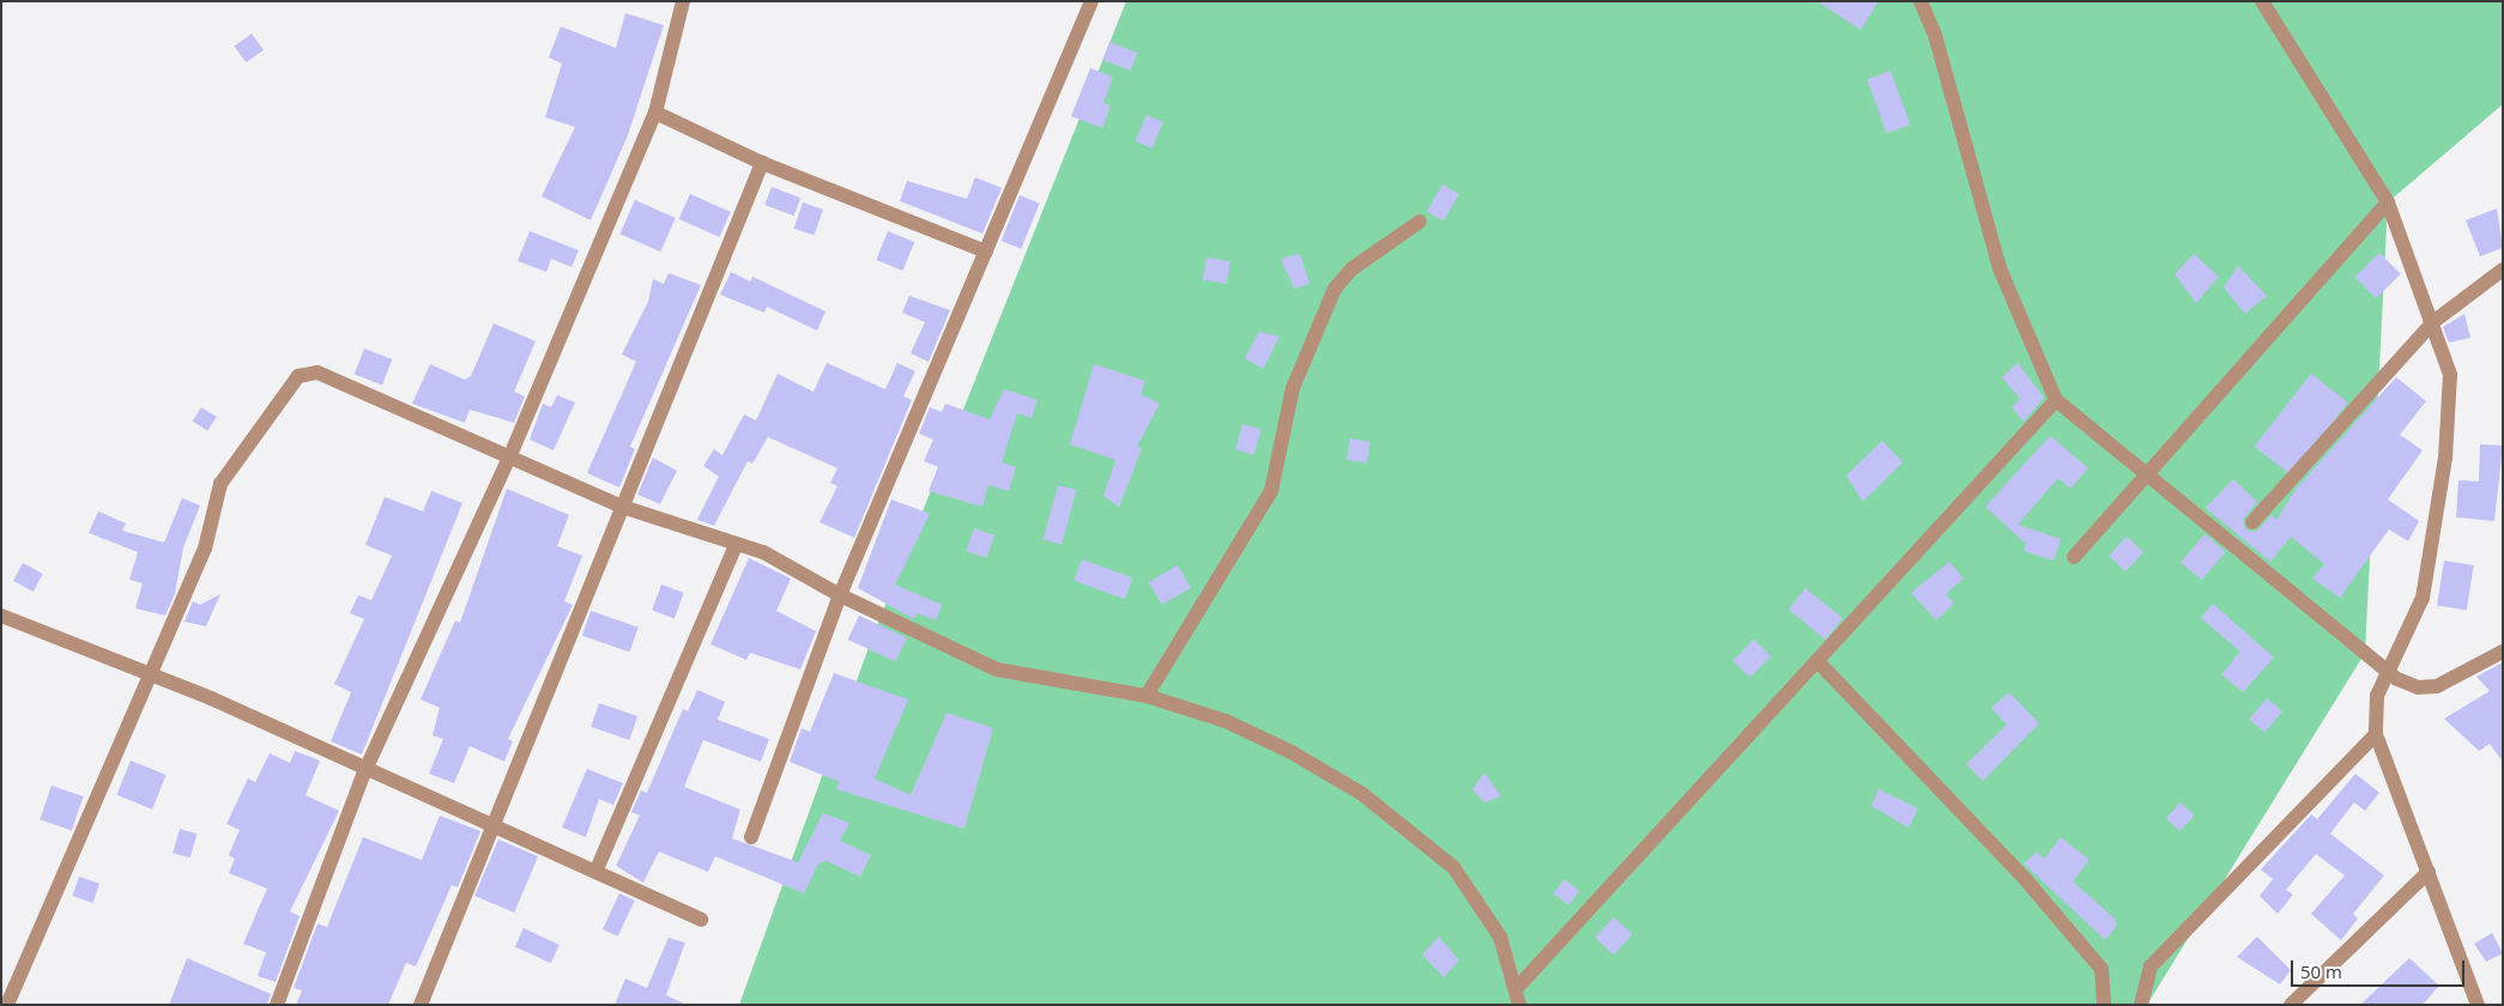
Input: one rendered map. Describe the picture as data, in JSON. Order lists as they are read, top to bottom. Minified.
{"scale_bar":"50 m"}
